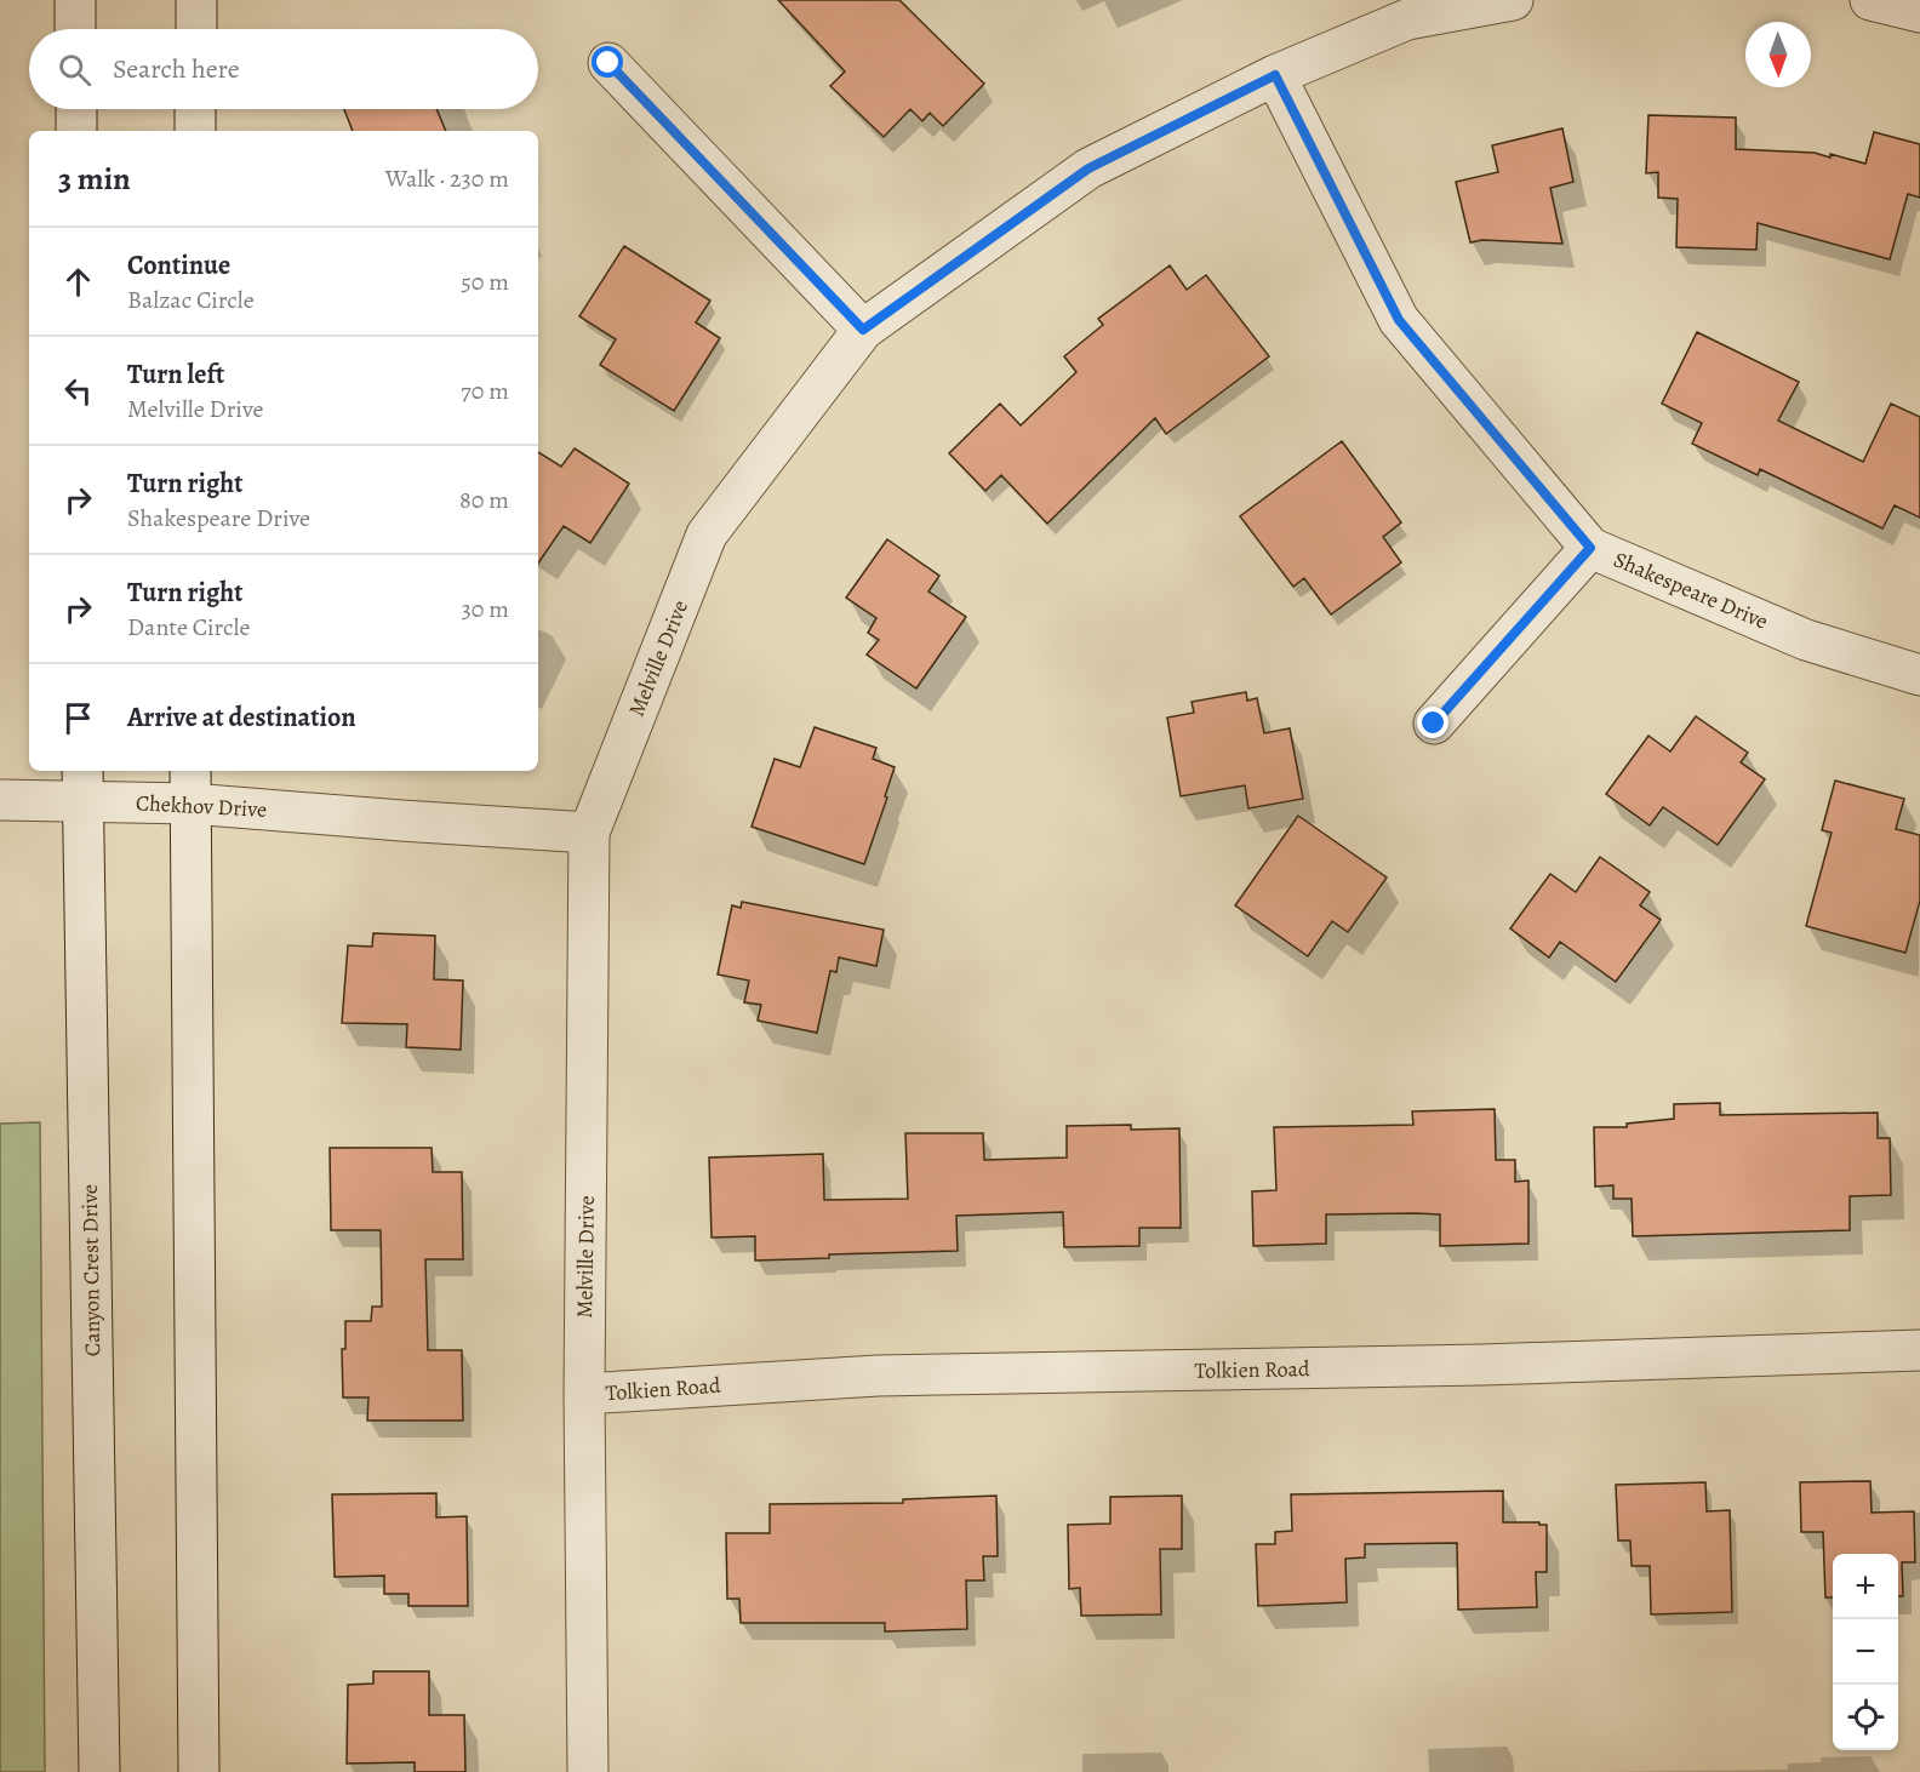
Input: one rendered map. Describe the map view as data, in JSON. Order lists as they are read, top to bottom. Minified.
{"streets":{"street":["Shakespeare Drive","Melville Drive","Chekhov Drive","Canyon Crest Drive","Tolkien Road"]},"crossings":[["Shakespeare Drive","Melville Drive"],["Melville Drive","Chekhov Drive"],["Melville Drive","Tolkien Road"],["Chekhov Drive","Canyon Crest Drive"]],"north":"bottom","page":{"search":"Search here","heading":["3 min","Walk · 230 m"],"list":[["Continue","Balzac Circle","50 m"],["Turn left","Melville Drive","70 m"],["Turn right","Shakespeare Drive","80 m"],["Turn right","Dante Circle","30 m"],"Arrive at destination"],"map_buttons":["+","−"]}}
